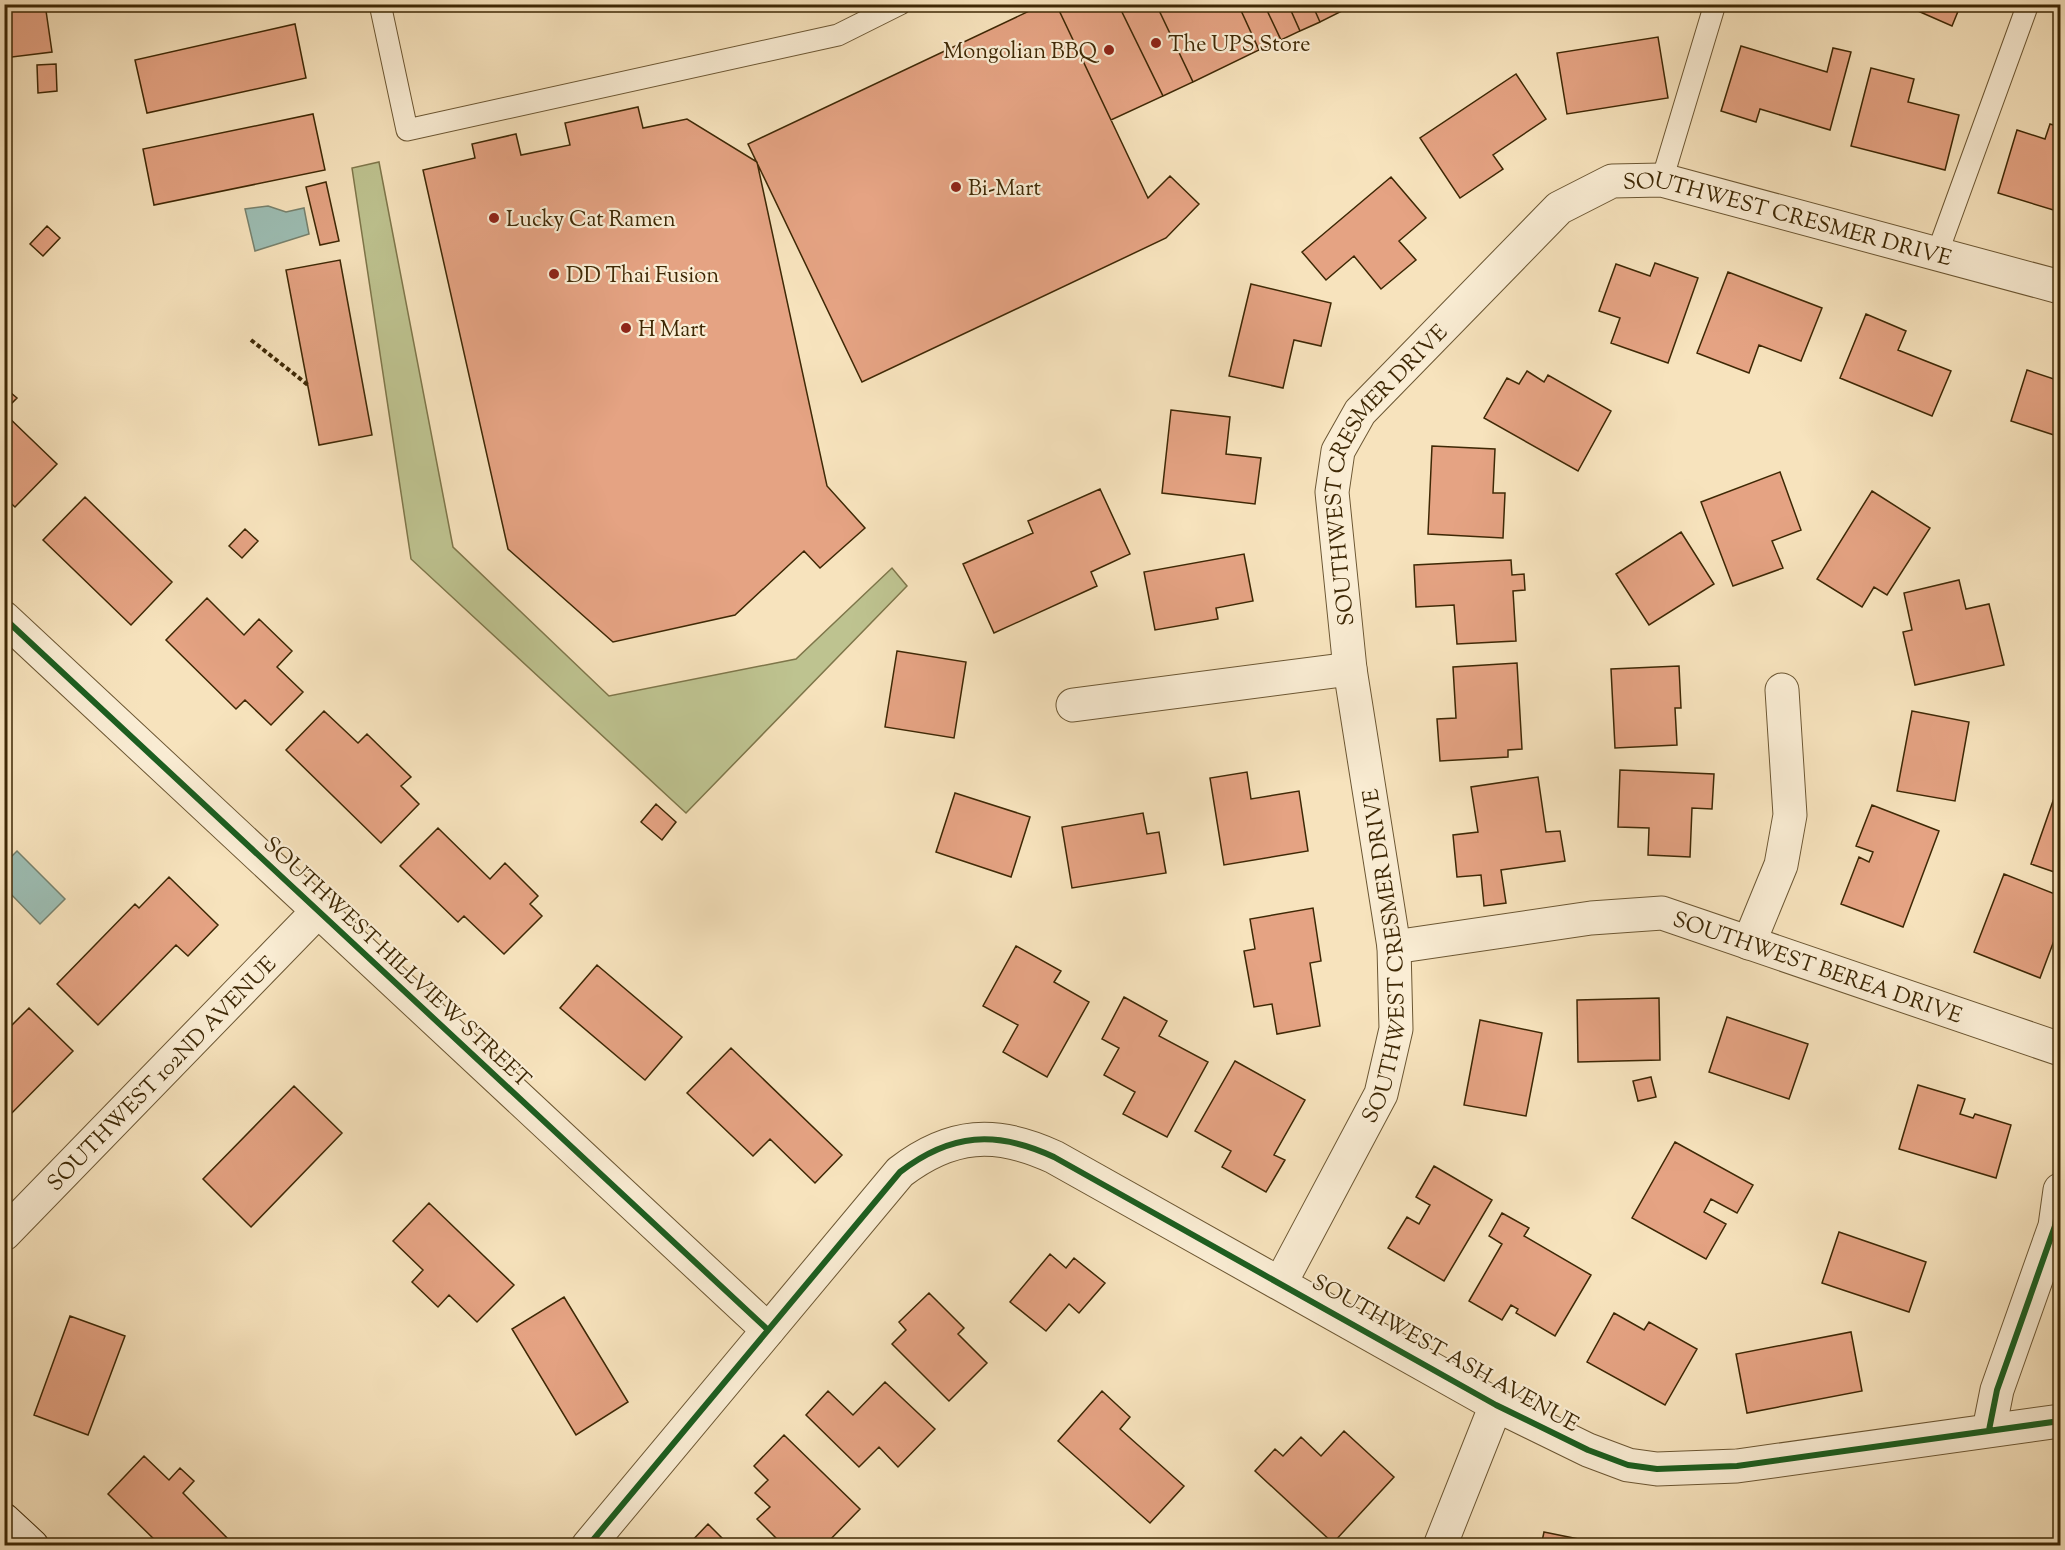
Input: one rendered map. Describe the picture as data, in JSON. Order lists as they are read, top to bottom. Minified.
{"streets":{"street":["SOUTHWEST CRESMER DRIVE","SOUTHWEST HILLVIEW STREET","SOUTHWEST BEREA DRIVE","SOUTHWEST 102ND AVENUE","SOUTHWEST ASH AVENUE"]},"crossings":[["SOUTHWEST CRESMER DRIVE","SOUTHWEST BEREA DRIVE"],["SOUTHWEST CRESMER DRIVE","SOUTHWEST ASH AVENUE"],["SOUTHWEST HILLVIEW STREET","SOUTHWEST 102ND AVENUE"],["SOUTHWEST HILLVIEW STREET","SOUTHWEST ASH AVENUE"]],"places":["The UPS Store","Mongolian BBQ","Bi-Mart","Lucky Cat Ramen","DD Thai Fusion","H Mart"]}
